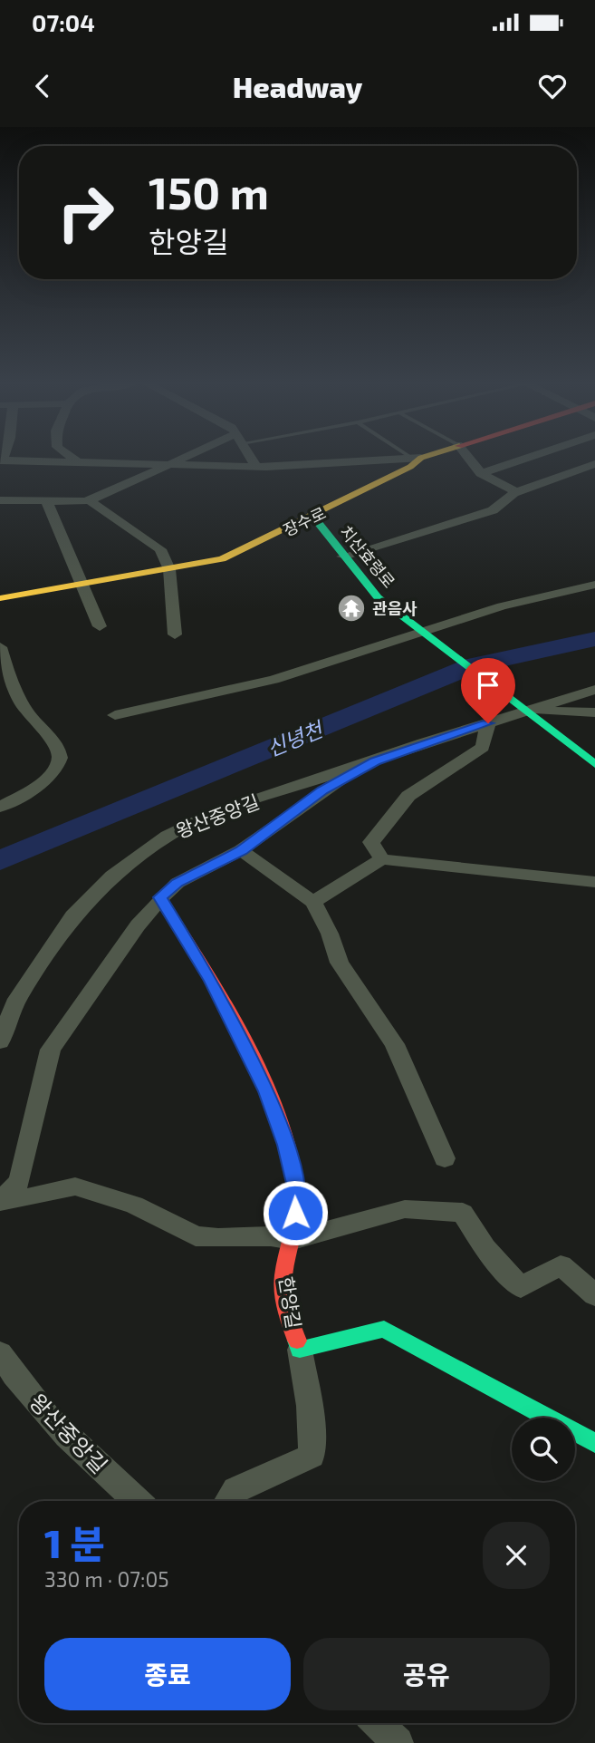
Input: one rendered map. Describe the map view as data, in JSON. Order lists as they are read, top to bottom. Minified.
{"streets":{"main road":["장수로","치산효령로","한양길"],"street":["왕산중앙길"]},"crossings":[["장수로","치산효령로"],["치산효령로","왕산중앙길"]],"water":["신녕천"],"places":{"temple":["관음사"]},"page":{"status":"07:04","header":"Headway","turn":["150 m","한양길"],"heading":["1 분","330 m · 07:05"],"buttons":["종료","공유"]}}
